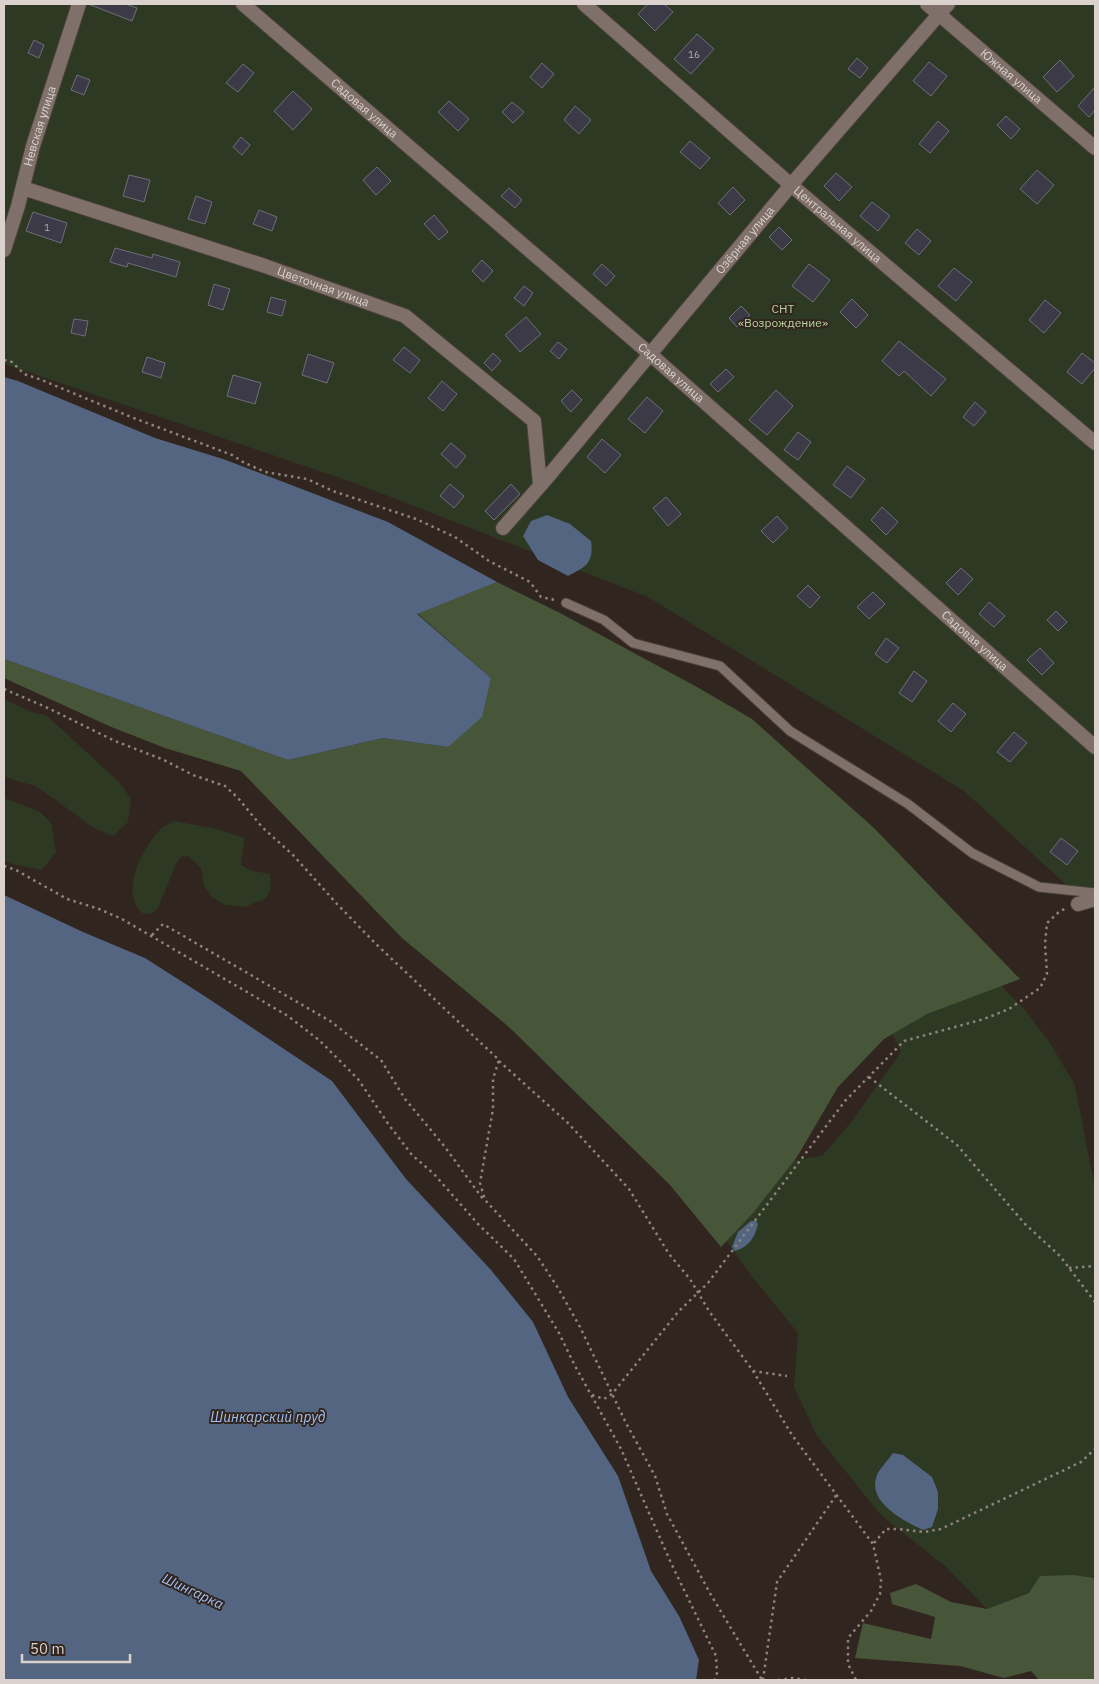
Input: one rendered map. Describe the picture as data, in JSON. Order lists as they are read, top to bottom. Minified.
{"streets":{"street":["Южная улица","Садовая улица","Невская улица","Центральная улица","Озёрная улица","Цветочная улица"]},"crossings":[["Южная улица","Озёрная улица"],["Садовая улица","Озёрная улица"],["Невская улица","Цветочная улица"],["Центральная улица","Озёрная улица"],["Озёрная улица","Цветочная улица"]],"water":["Шинкарский пруд","Шингарка"],"parks":["СНТ «Возрождение»"],"house_numbers":["16","1"],"scale_bar":"50 m"}
